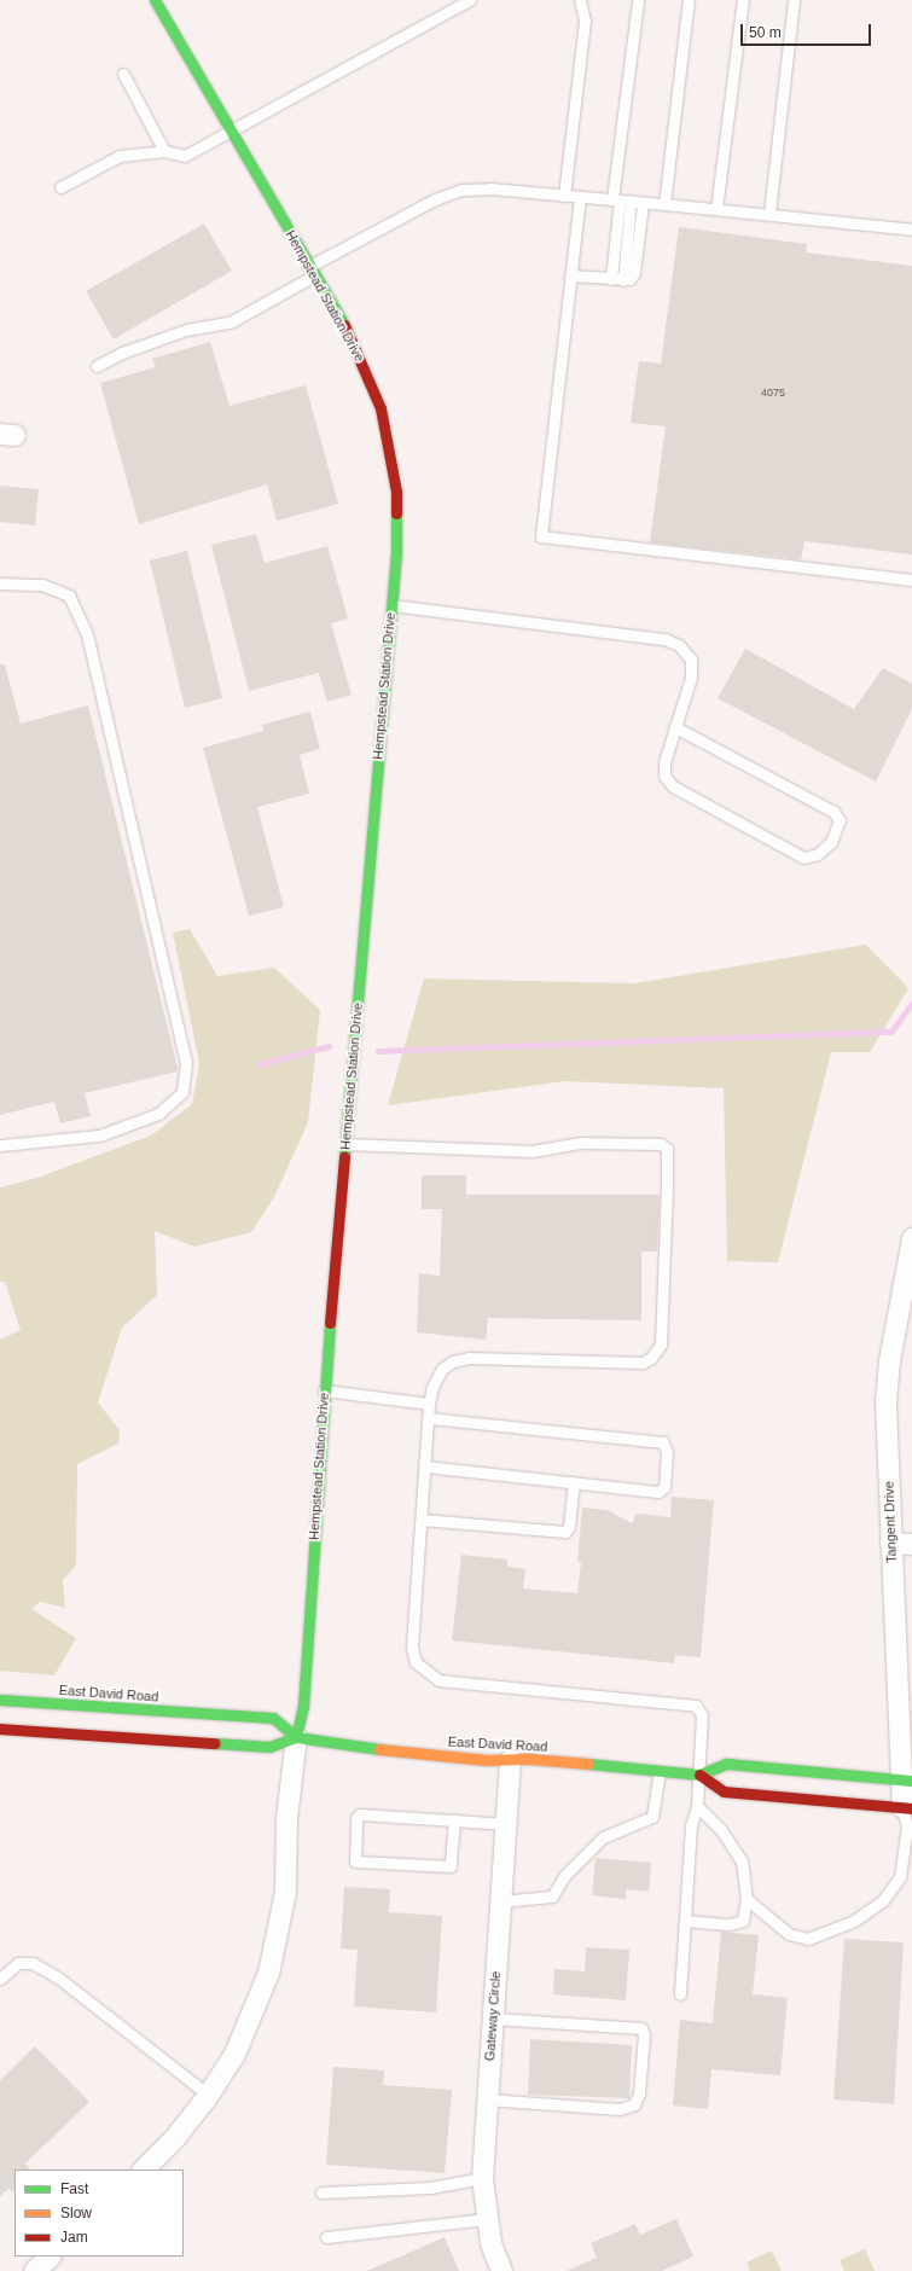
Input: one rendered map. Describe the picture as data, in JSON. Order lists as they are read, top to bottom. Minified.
{"streets":{"street":["Hempstead Station Drive","Tangent Drive","East David Road","Gateway Circle"]},"crossings":[["Hempstead Station Drive","East David Road"],["Tangent Drive","East David Road"],["East David Road","Gateway Circle"]],"house_numbers":["4075"],"legend":["Fast","Slow","Jam"],"scale_bar":"50 m"}
